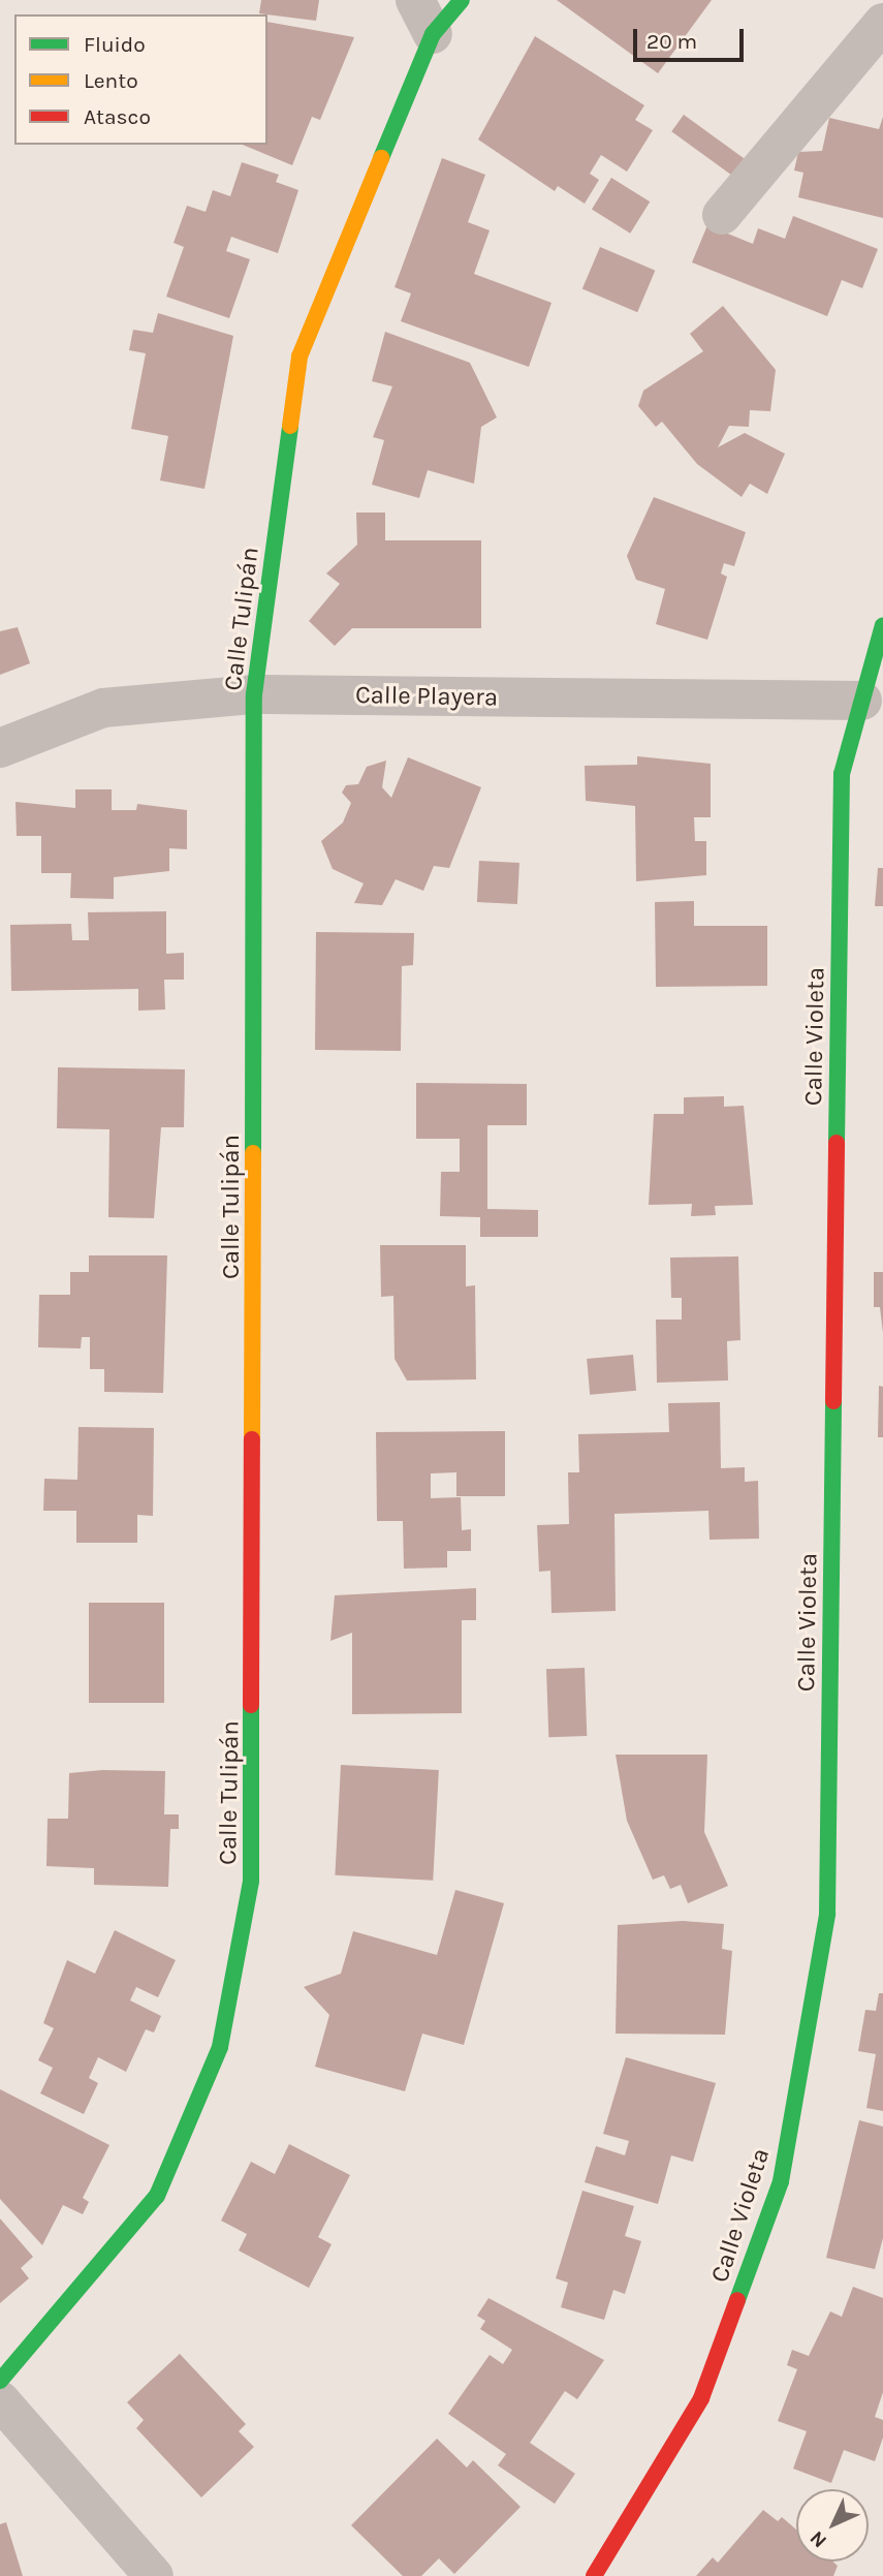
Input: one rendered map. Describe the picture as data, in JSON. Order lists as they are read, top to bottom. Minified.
{"streets":{"street":["Calle Tulipán","Calle Playera","Calle Violeta"]},"crossings":[["Calle Tulipán","Calle Playera"],["Calle Playera","Calle Violeta"]],"legend":["Fluido","Lento","Atasco"],"scale_bar":"20 m","north":"bottom left"}
